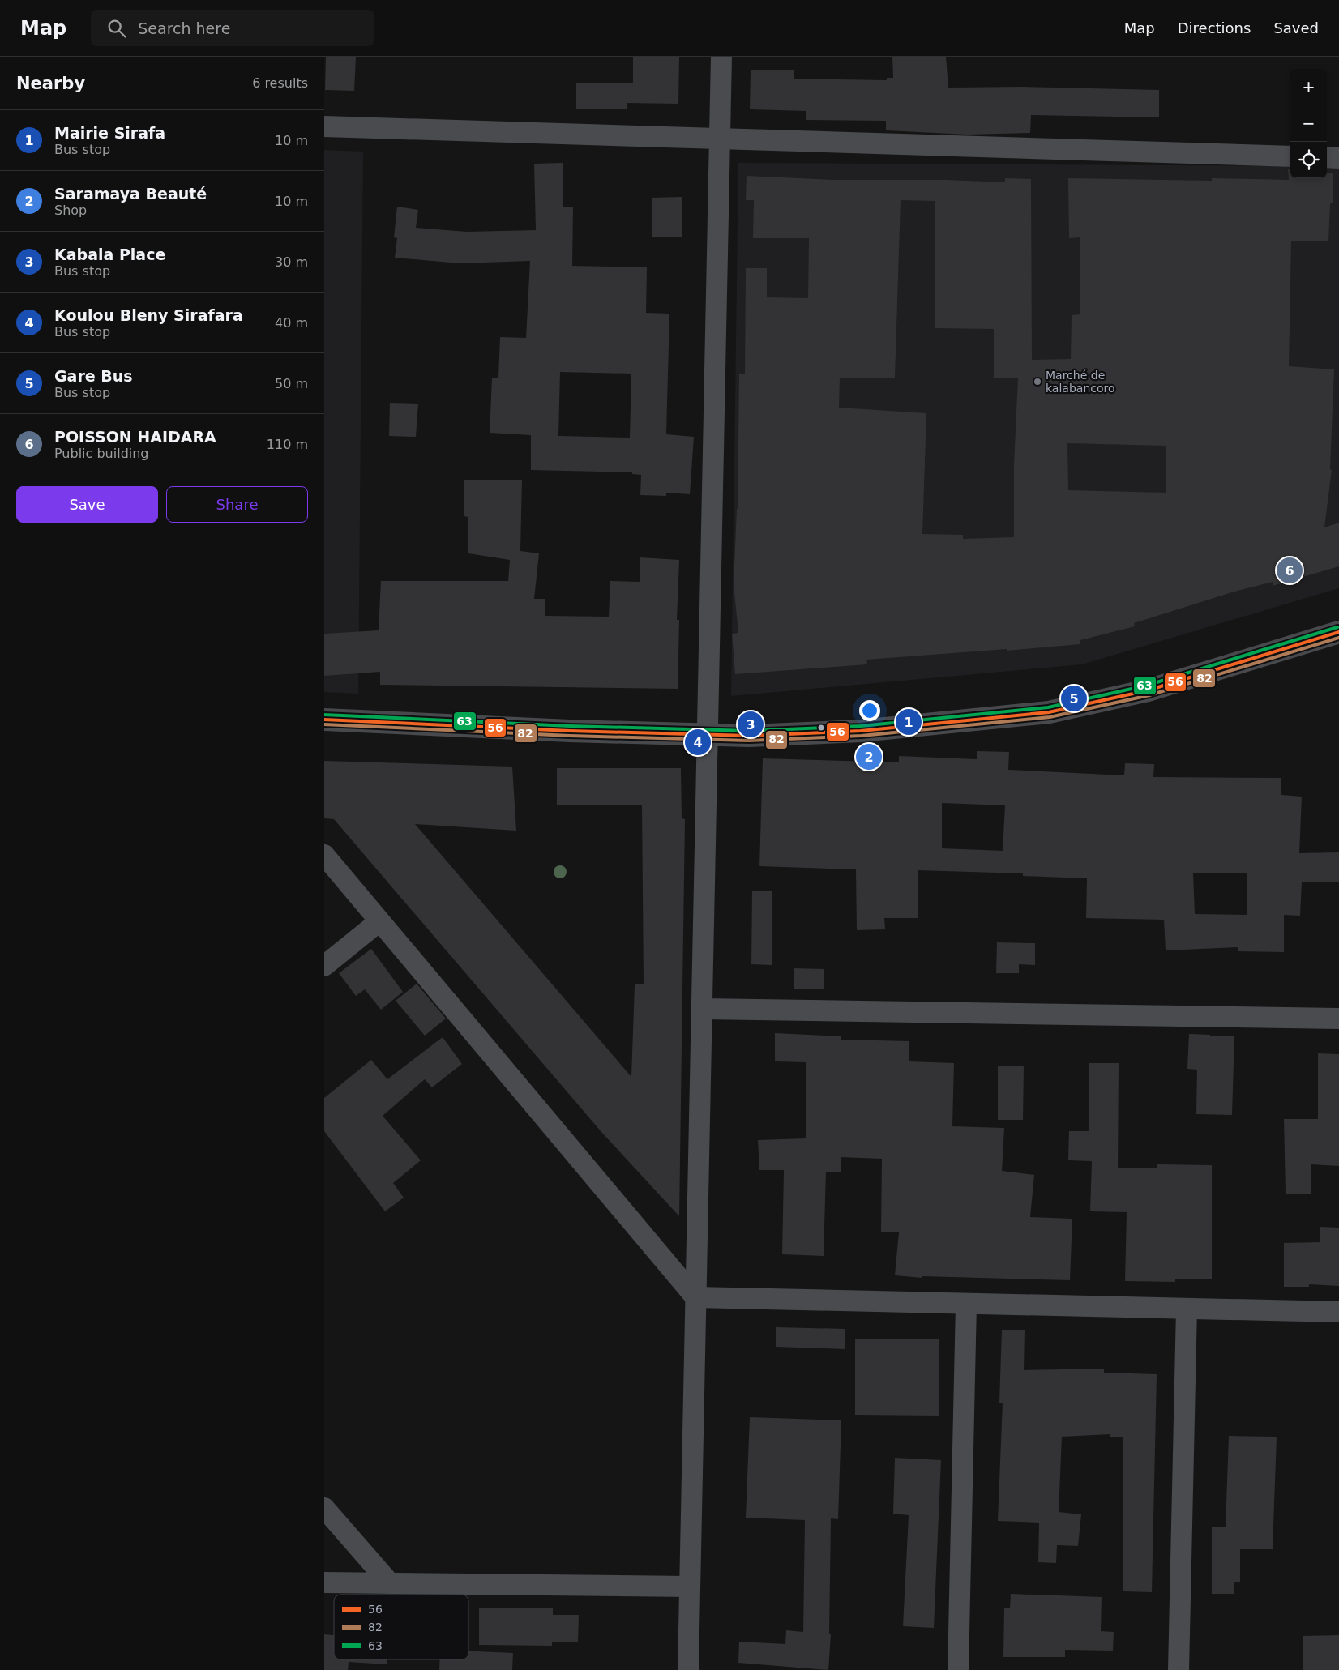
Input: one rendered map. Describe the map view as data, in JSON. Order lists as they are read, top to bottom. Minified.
{"places":["Marché de kalabancoro"],"lines":["transit line 63","transit line 56","transit line 82"],"legend":["56","82","63"],"page":{"header":"Map","search":"Search here","nav":["Map","Directions","Saved"],"heading":["Nearby","6 results"],"map_buttons":["+","−"],"list":[{"mark":"1","name":"Mairie Sirafa","note":"Bus stop","value":"10 m"},{"mark":"2","name":"Saramaya Beauté","note":"Shop","value":"10 m"},{"mark":"3","name":"Kabala Place","note":"Bus stop","value":"30 m"},{"mark":"4","name":"Koulou Bleny Sirafara","note":"Bus stop","value":"40 m"},{"mark":"5","name":"Gare Bus","note":"Bus stop","value":"50 m"},{"mark":"6","name":"POISSON HAIDARA","note":"Public building","value":"110 m"}],"buttons":["Save","Share"],"pins":["6","5","1","3","4","2"]}}
